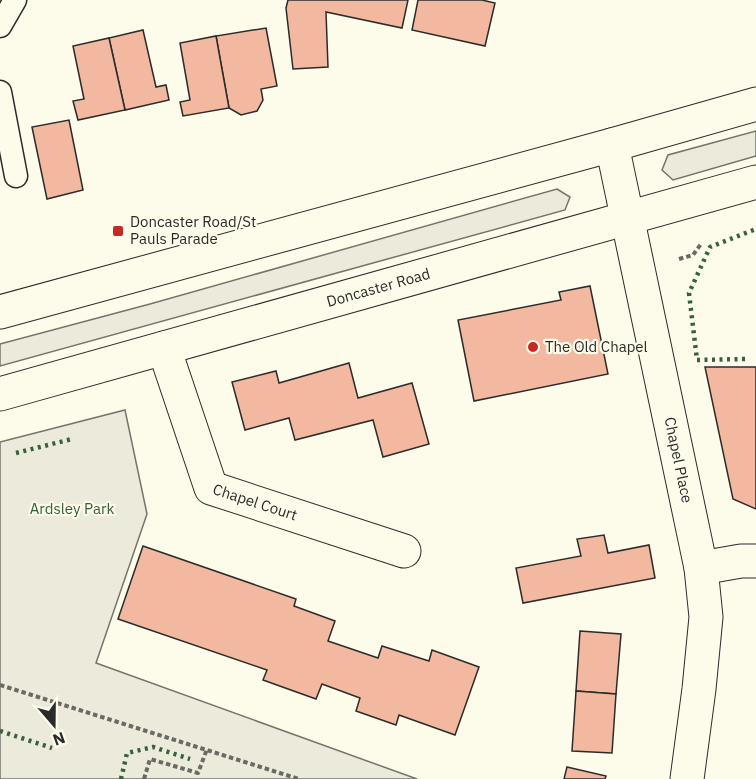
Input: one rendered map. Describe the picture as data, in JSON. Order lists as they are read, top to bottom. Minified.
{"streets":{"main road":["Doncaster Road","Chapel Place","Chapel Court"]},"crossings":[["Doncaster Road","Chapel Place"],["Doncaster Road","Chapel Court"]],"parks":["Ardsley Park"],"places":{"transit":["Doncaster Road/St Pauls Parade"],"other":["The Old Chapel"]},"north":"bottom"}
